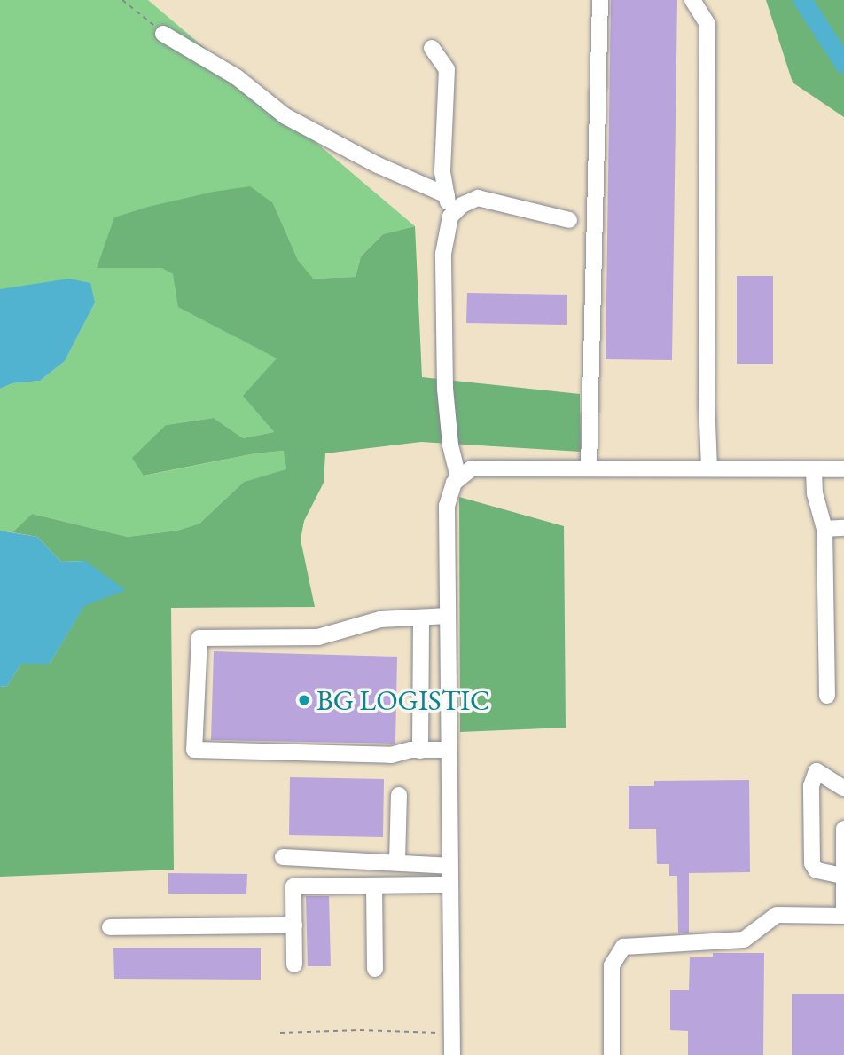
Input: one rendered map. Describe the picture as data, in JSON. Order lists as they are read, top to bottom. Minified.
{"places":["BG LOGISTIC"]}
